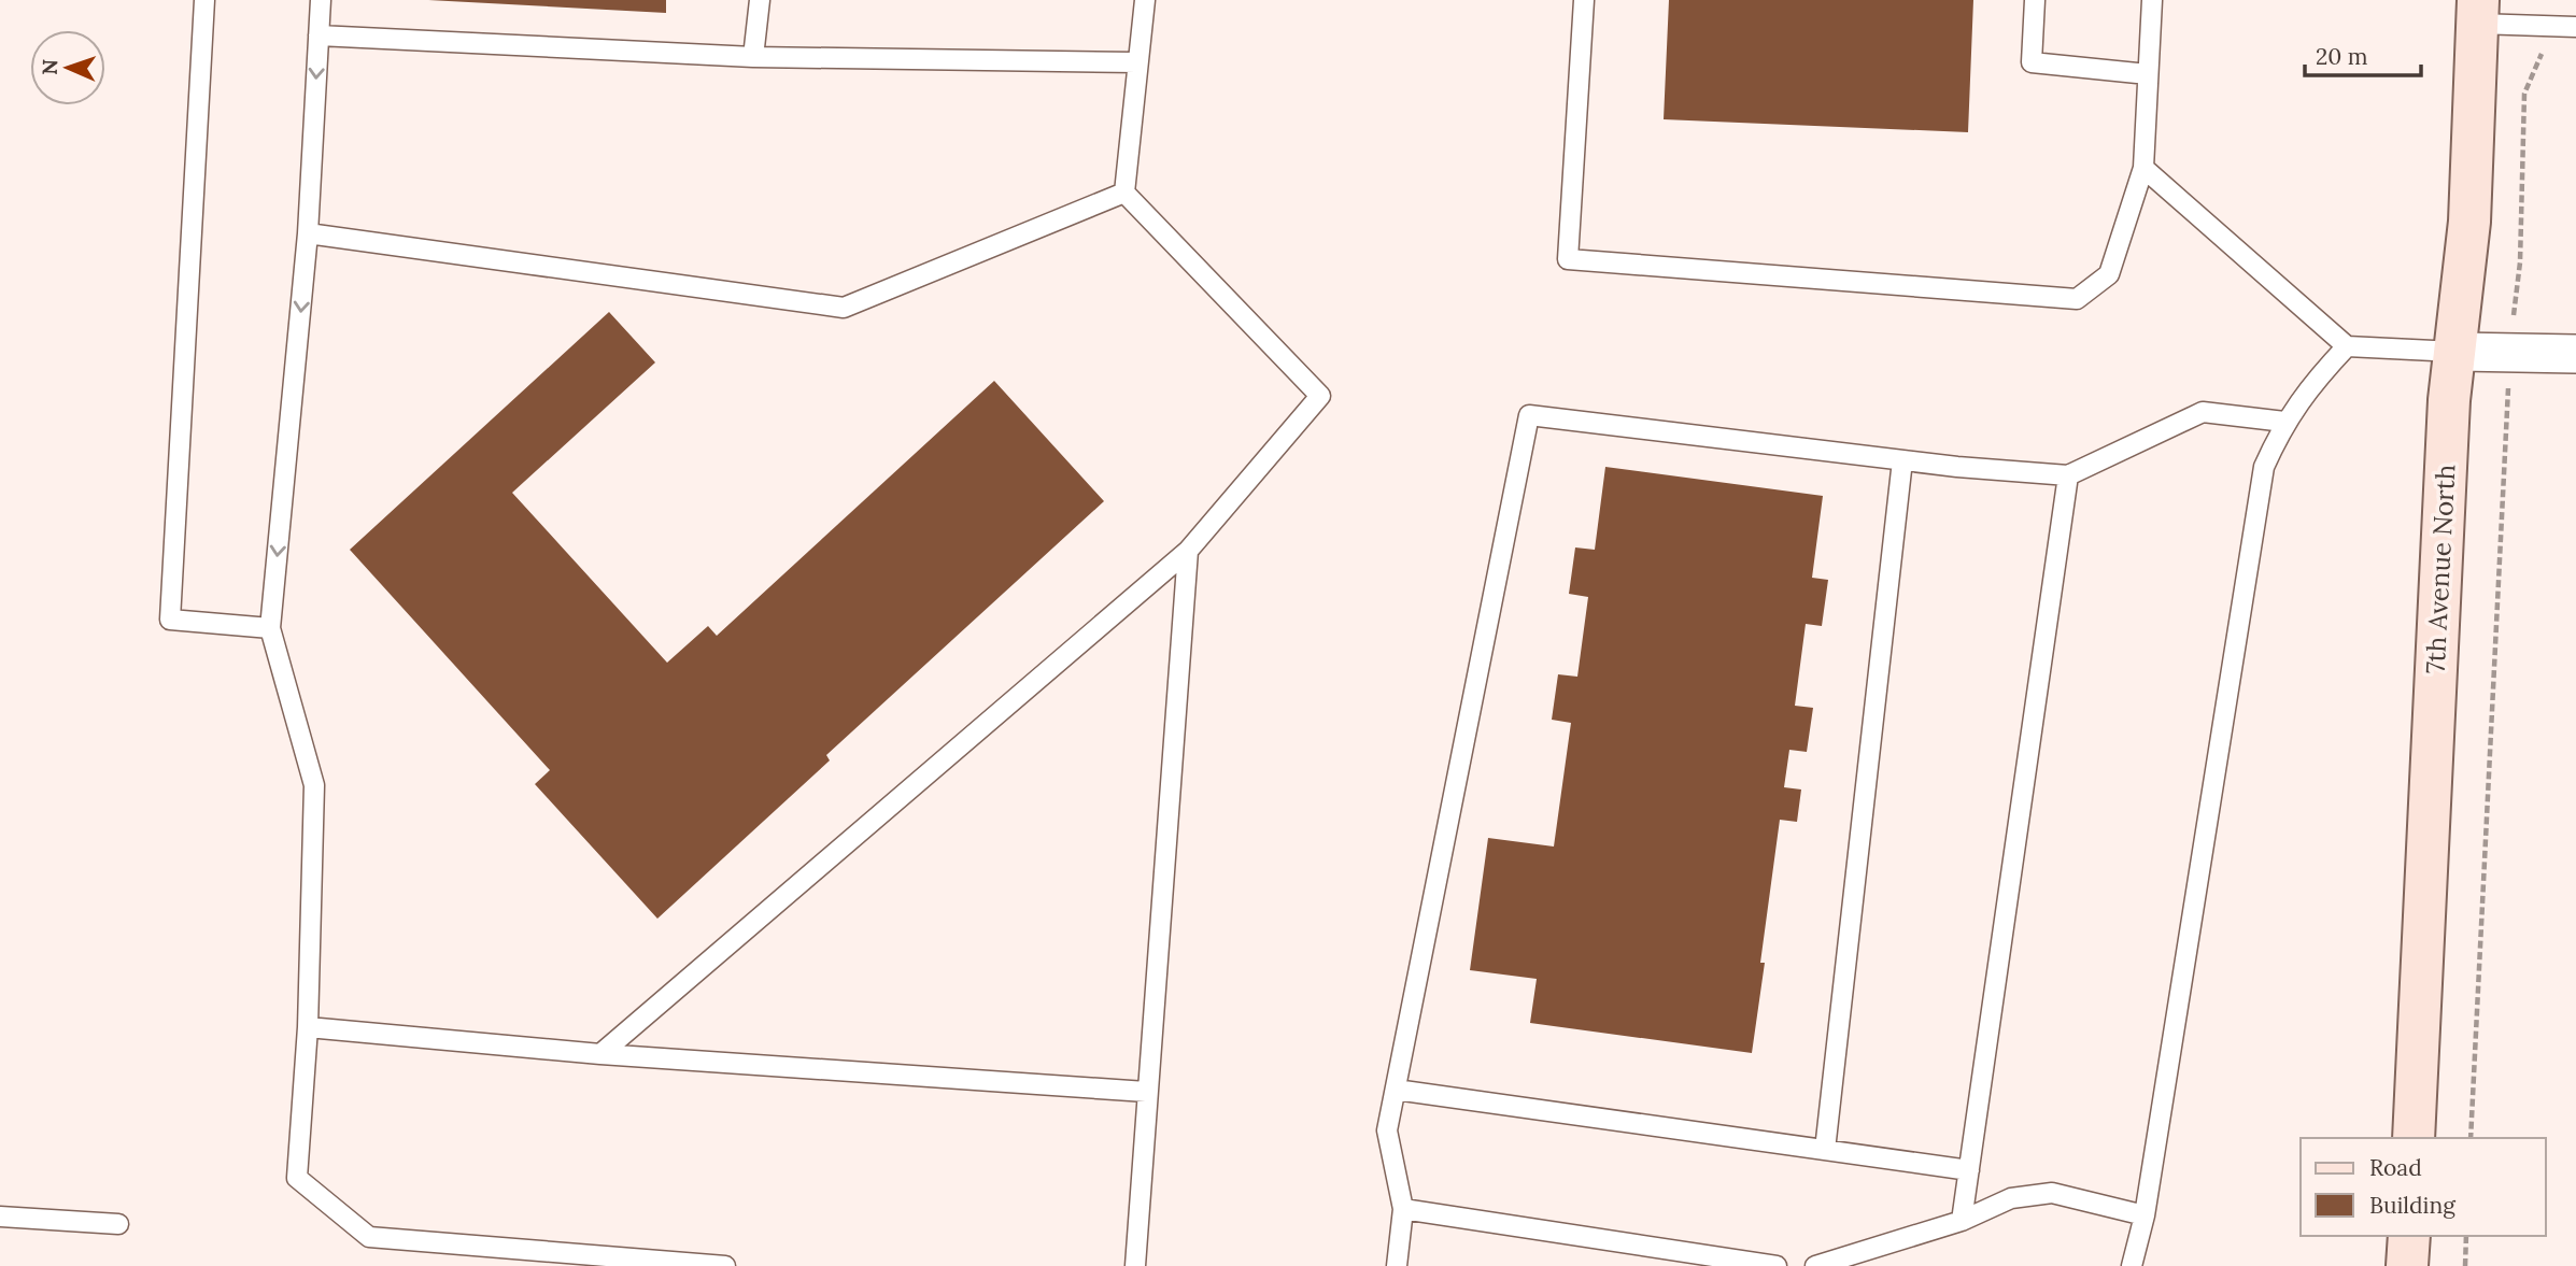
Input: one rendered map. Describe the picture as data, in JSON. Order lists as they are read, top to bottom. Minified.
{"streets":{"street":["7th Avenue North"]},"legend":["Road","Building"],"scale_bar":"20 m","north":"left"}
